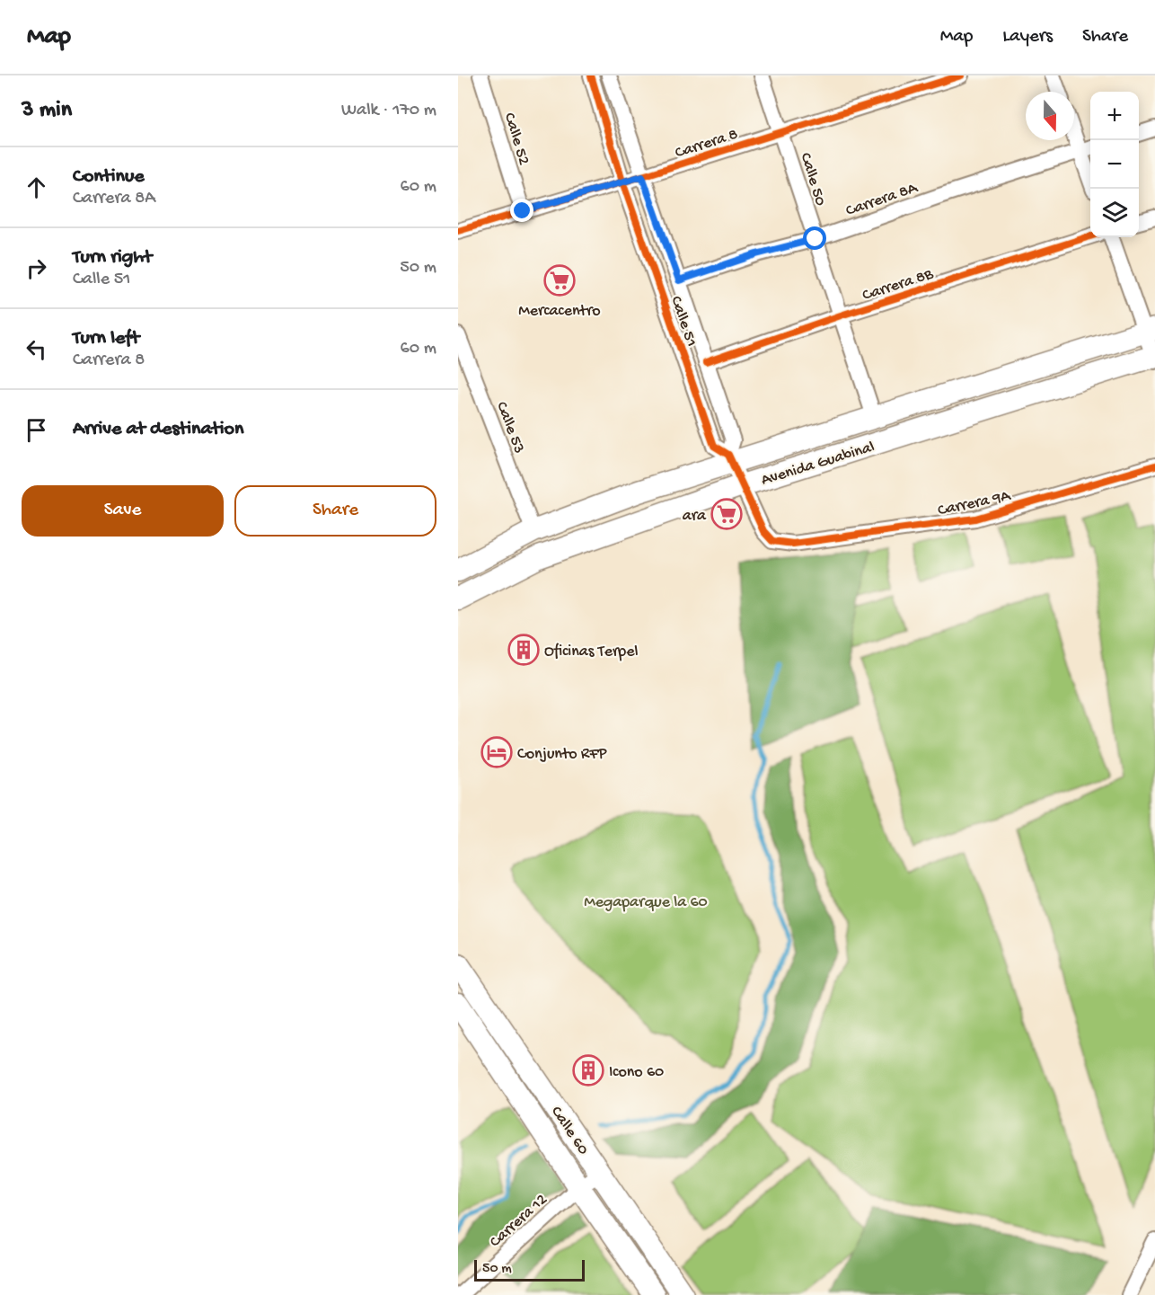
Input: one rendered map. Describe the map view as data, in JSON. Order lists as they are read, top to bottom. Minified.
{"streets":{"main road":["Avenida Guabinal","Calle 60"],"street":["Calle 52","Carrera 8","Calle 50","Carrera 8A","Carrera 8B","Calle 51","Calle 53","Carrera 9A","Carrera 12"]},"crossings":[["Calle 52","Carrera 8"],["Carrera 8","Calle 50"],["Carrera 8","Calle 51"],["Calle 50","Carrera 8A"],["Calle 50","Carrera 8B"],["Calle 50","Avenida Guabinal"],["Carrera 8A","Calle 51"],["Carrera 8B","Calle 51"],["Calle 51","Avenida Guabinal"],["Calle 51","Carrera 9A"],["Calle 53","Avenida Guabinal"],["Calle 60","Carrera 12"]],"parks":["Megaparque la 60"],"places":{"supermarket":["Mercacentro","ara"],"building":["Oficinas Terpel","Icono 60"],"hotel":["Conjunto RFP"]},"scale_bar":"50 m","north":"bottom","page":{"header":"Map","nav":["Map","Layers","Share"],"heading":["3 min","Walk · 170 m"],"map_buttons":["+","−"],"list":[["Continue","Carrera 8A","60 m"],["Turn right","Calle 51","50 m"],["Turn left","Carrera 8","60 m"],"Arrive at destination"],"buttons":["Save","Share"],"scale":"50 m"}}
